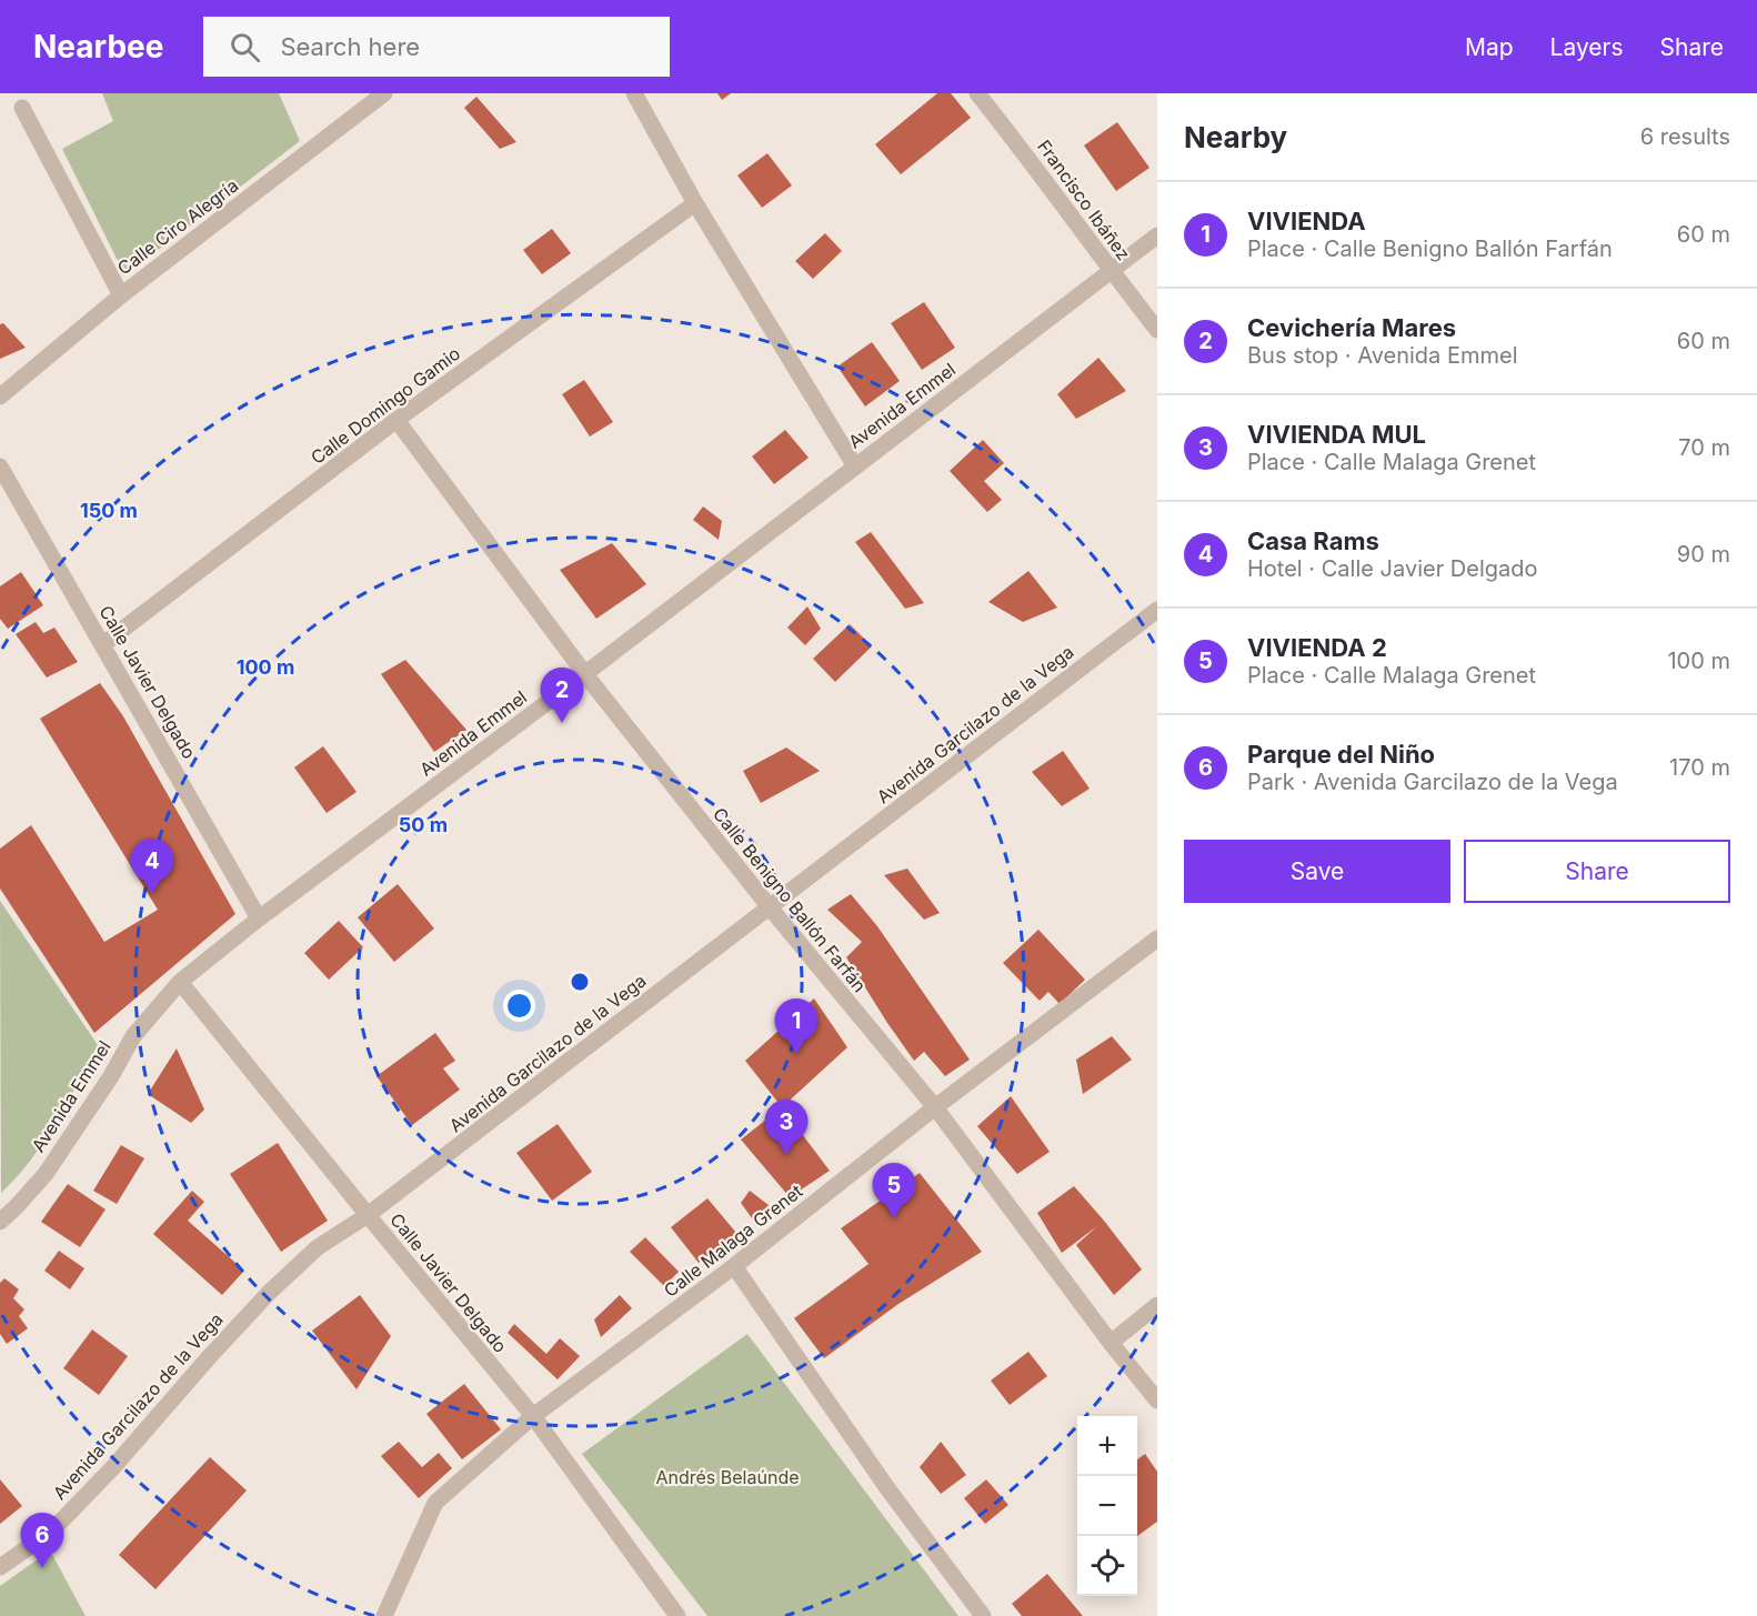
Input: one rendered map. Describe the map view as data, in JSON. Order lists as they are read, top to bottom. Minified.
{"streets":{"street":["Francisco Ibáñez","Calle Ciro Alegría","Calle Domingo Gamio","Avenida Emmel","Calle Javier Delgado","Avenida Garcilazo de la Vega","Calle Benigno Ballón Farfán","Calle Malaga Grenet"]},"crossings":[["Francisco Ibáñez","Avenida Emmel"],["Calle Domingo Gamio","Calle Javier Delgado"],["Calle Domingo Gamio","Calle Benigno Ballón Farfán"],["Avenida Emmel","Calle Javier Delgado"],["Avenida Emmel","Calle Benigno Ballón Farfán"],["Calle Javier Delgado","Avenida Garcilazo de la Vega"],["Calle Javier Delgado","Calle Malaga Grenet"],["Avenida Garcilazo de la Vega","Calle Benigno Ballón Farfán"],["Calle Benigno Ballón Farfán","Calle Malaga Grenet"]],"parks":["Andrés Belaúnde"],"page":{"header":"Nearbee","search":"Search here","nav":["Map","Layers","Share"],"heading":["Nearby","6 results"],"list":[{"mark":"1","name":"VIVIENDA","note":"Place · Calle Benigno Ballón Farfán","value":"60 m"},{"mark":"2","name":"Cevichería Mares","note":"Bus stop · Avenida Emmel","value":"60 m"},{"mark":"3","name":"VIVIENDA MUL","note":"Place · Calle Malaga Grenet","value":"70 m"},{"mark":"4","name":"Casa Rams","note":"Hotel · Calle Javier Delgado","value":"90 m"},{"mark":"5","name":"VIVIENDA 2","note":"Place · Calle Malaga Grenet","value":"100 m"},{"mark":"6","name":"Parque del Niño","note":"Park · Avenida Garcilazo de la Vega","value":"170 m"}],"pins":["2","4","1","3","5","6"],"buttons":["Save","Share"],"map_buttons":["+","−"]},"rings":["150 m","100 m","50 m"]}
